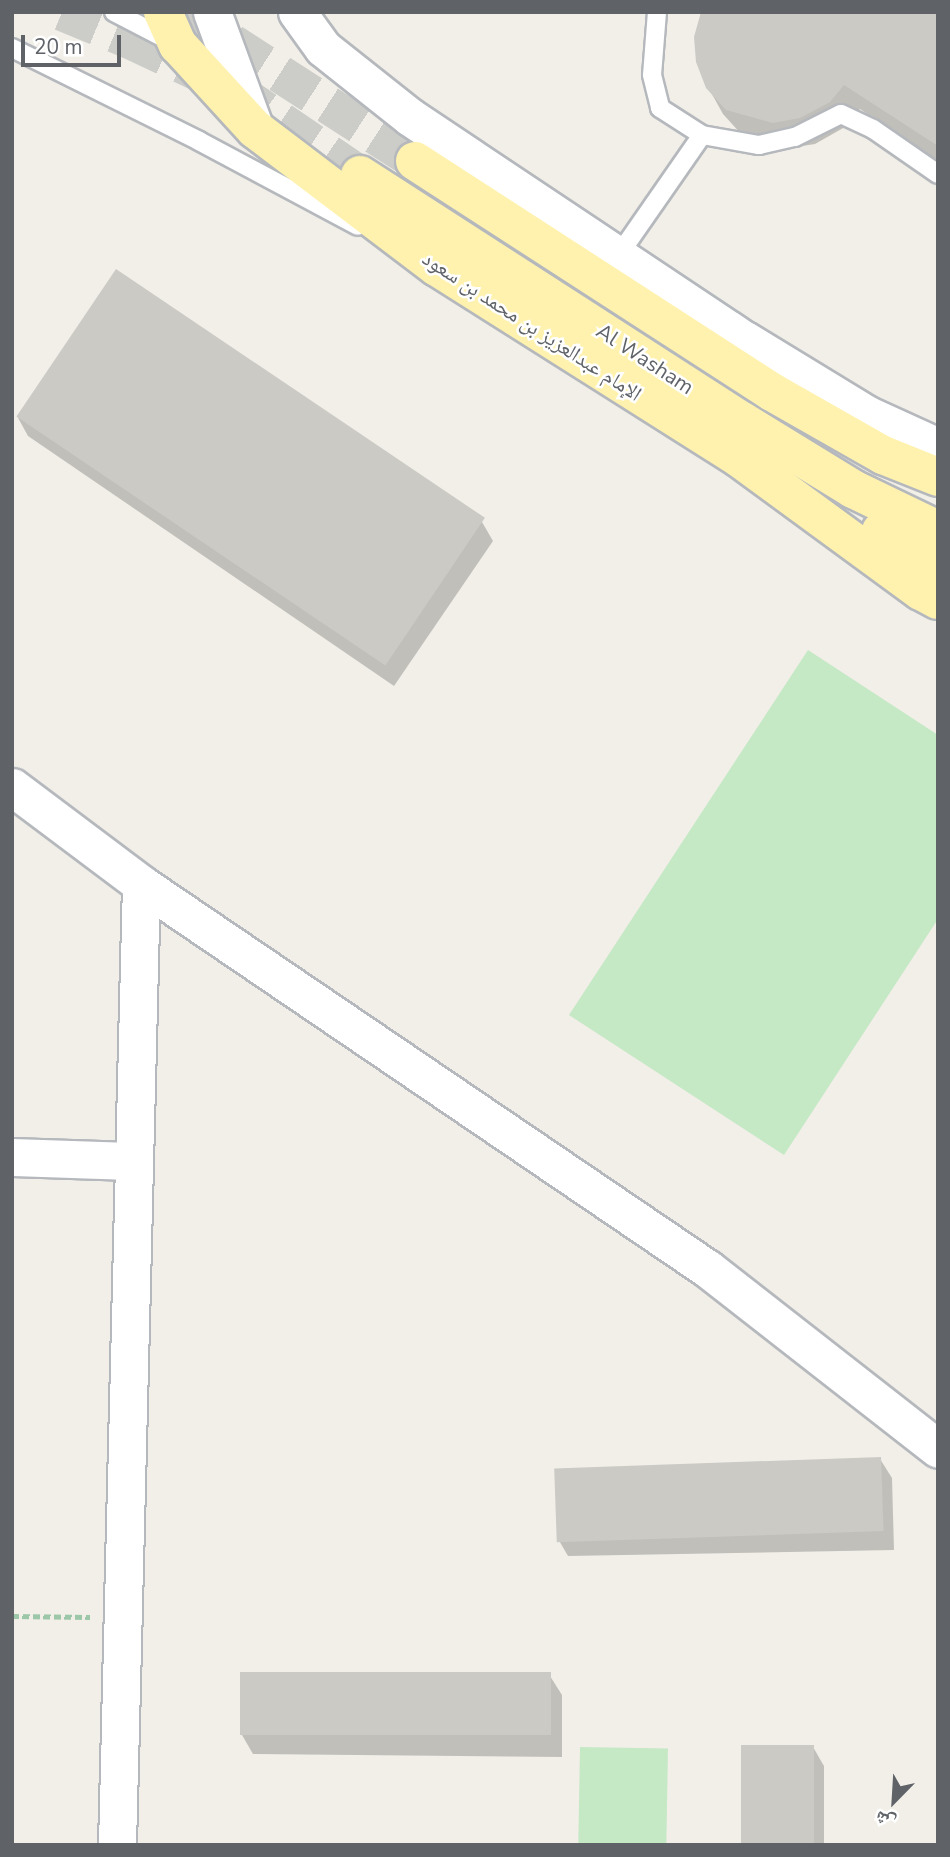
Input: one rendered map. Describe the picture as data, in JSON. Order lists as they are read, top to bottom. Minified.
{"streets":{"main road":["الإمام عبدالعزيز بن محمد بن سعود","Al Washam"]},"scale_bar":"20 m","north":"bottom left"}
